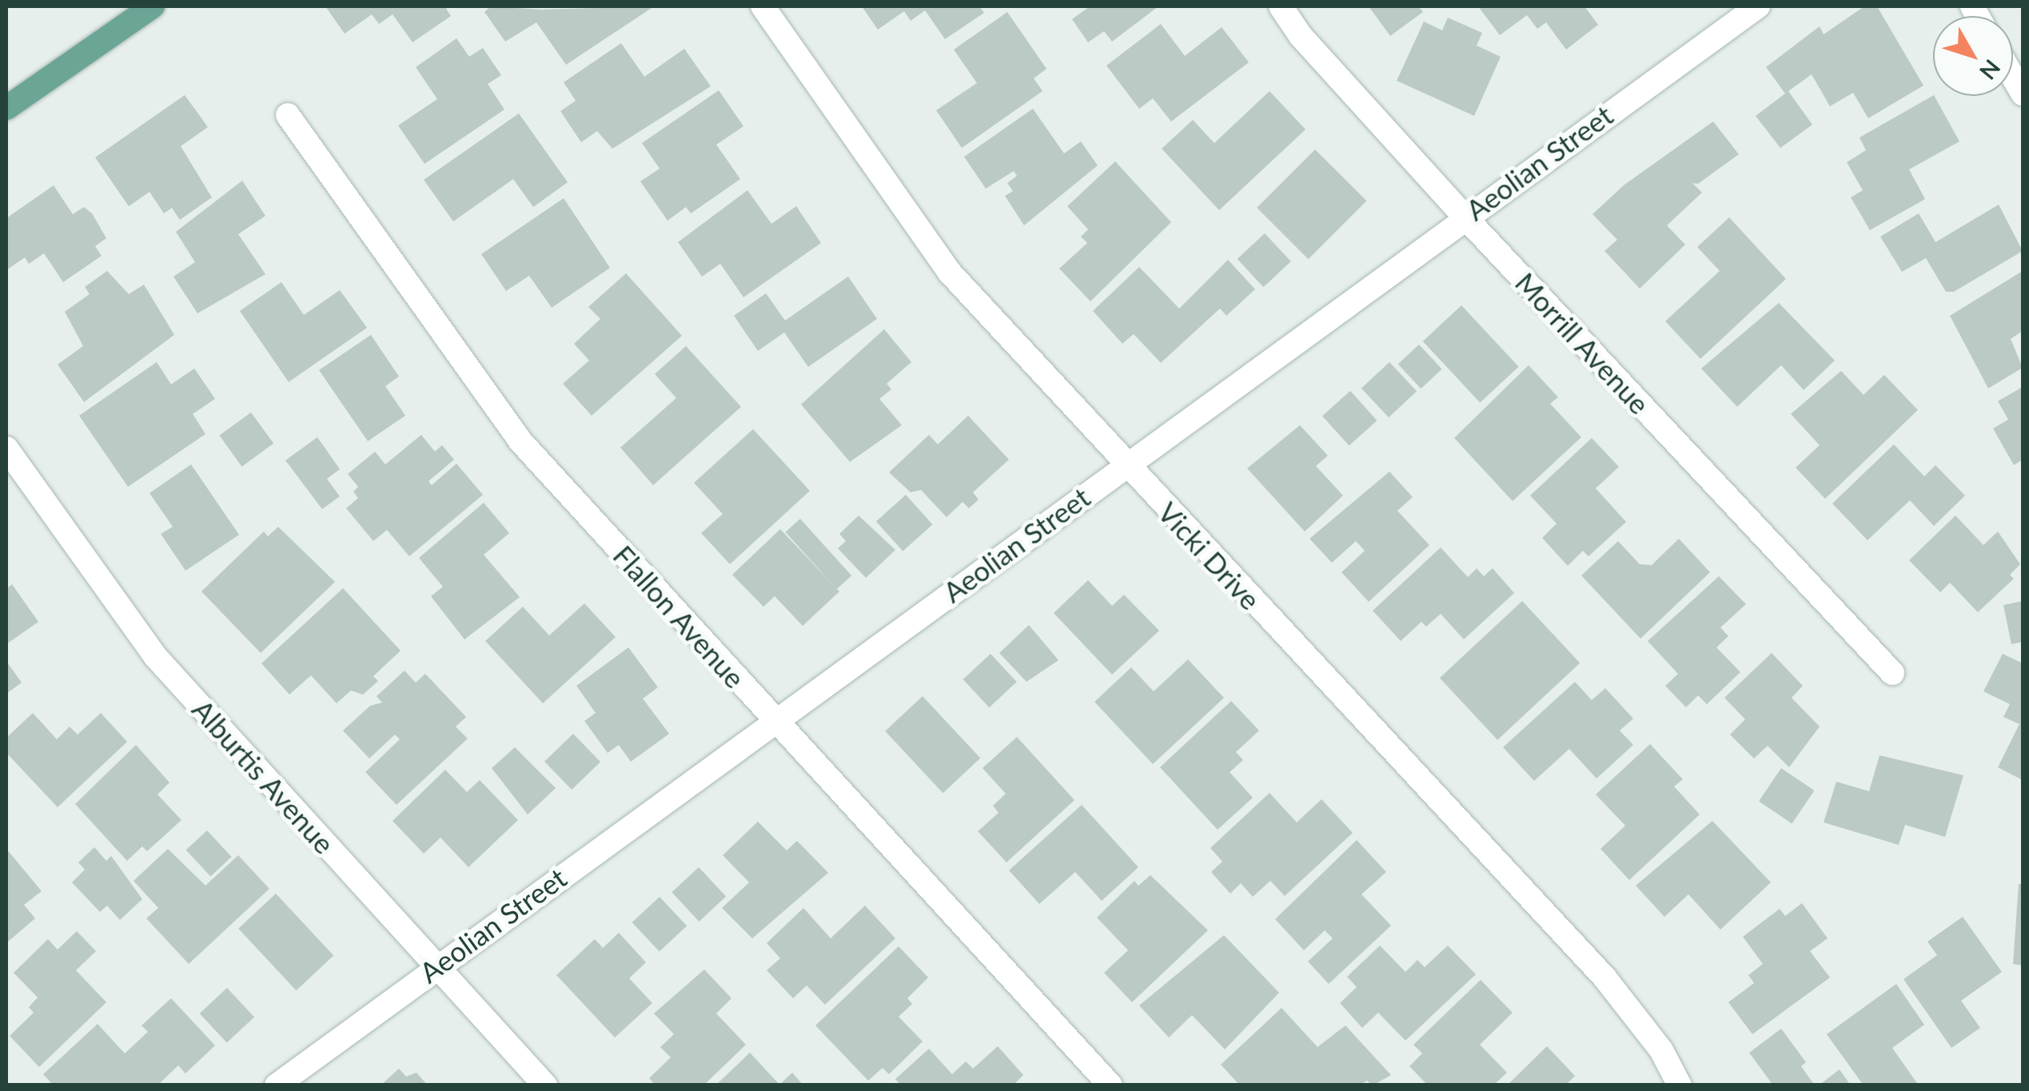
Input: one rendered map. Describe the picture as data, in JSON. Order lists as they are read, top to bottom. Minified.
{"streets":{"street":["Aeolian Street","Morrill Avenue","Vicki Drive","Flallon Avenue","Alburtis Avenue"]},"crossings":[["Aeolian Street","Morrill Avenue"],["Aeolian Street","Vicki Drive"],["Aeolian Street","Flallon Avenue"],["Aeolian Street","Alburtis Avenue"]],"north":"bottom right"}
